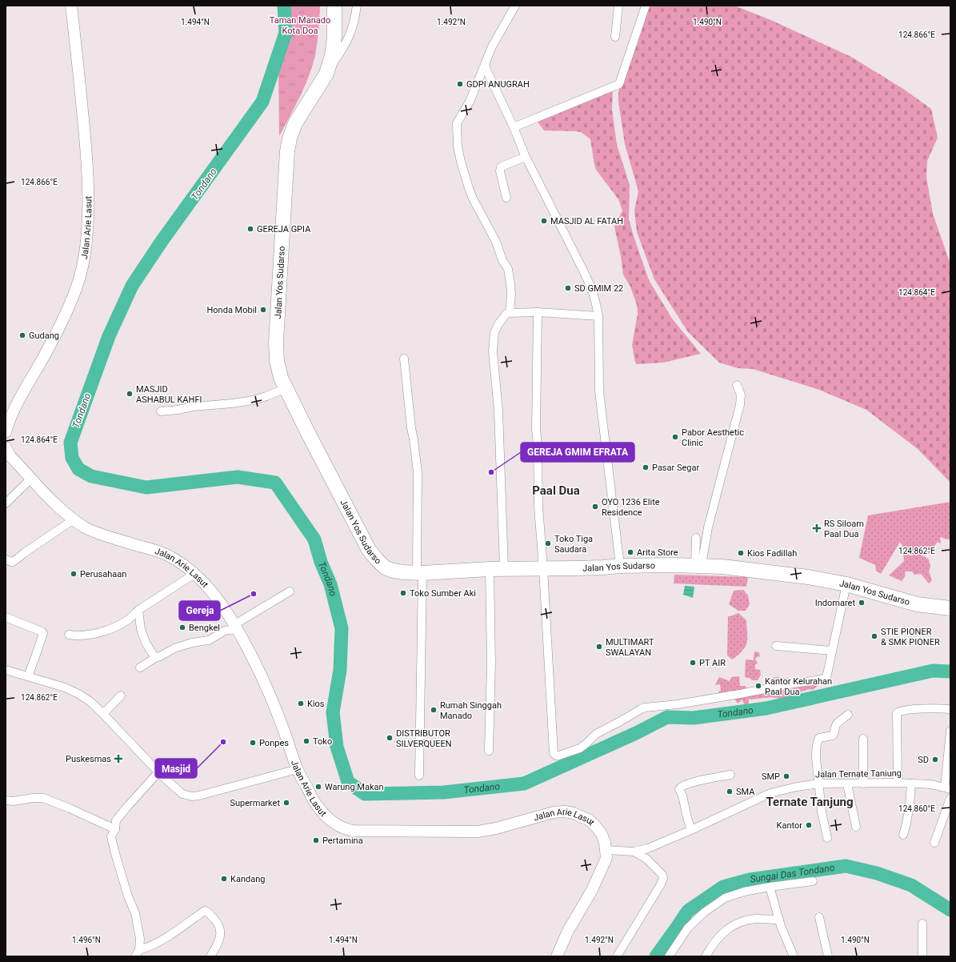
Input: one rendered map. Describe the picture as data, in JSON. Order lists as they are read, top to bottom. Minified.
{"streets":{"highway":["Jalan Yos Sudarso"],"main road":["Jalan Arie Lasut"],"street":["Jalan Ternate Taniung"]},"crossings":[["Jalan Arie Lasut","Jalan Ternate Taniung"]],"districts":["Paal Dua","Ternate Tanjung"],"water":["Tondano","Sungai Das Tondano"],"parks":["Taman Manado Kota Doa"],"places":{"other":["GDPI ANUGRAH","MASJID AL FATAH","GEREJA GPIA","SD GMIM 22","Honda Mobil","Gudang","MASJID ASHABUL KAHFI","Pabor Aesthetic Clinic","Pasar Segar","GEREJA GMIM EFRATA","OYO 1236 Elite Residence","Toko Tiga Saudara","Arita Store","Kios Fadillah","Perusahaan","Toko Sumber Aki","Gereja","Indomaret","Bengkel","STIE PIONER & SMK PIONER","MULTIMART SWALAYAN","PT AIR","Kantor Kelurahan Paal Dua","Kios","Rumah Singgah Manado","DISTRIBUTOR SILVERQUEEN","Toko","Masjid","Ponpes","SD","SMP","Warung Makan","SMA","Supermarket","Kantor","Pertamina","Kandang"],"health":["RS Siloam Paal Dua","Puskesmas"]},"coordinates":["1.494°N","1.492°N","1.490°N","124.866°E","124.864°E","124.862°E","124.860°E","1.496°N"]}
